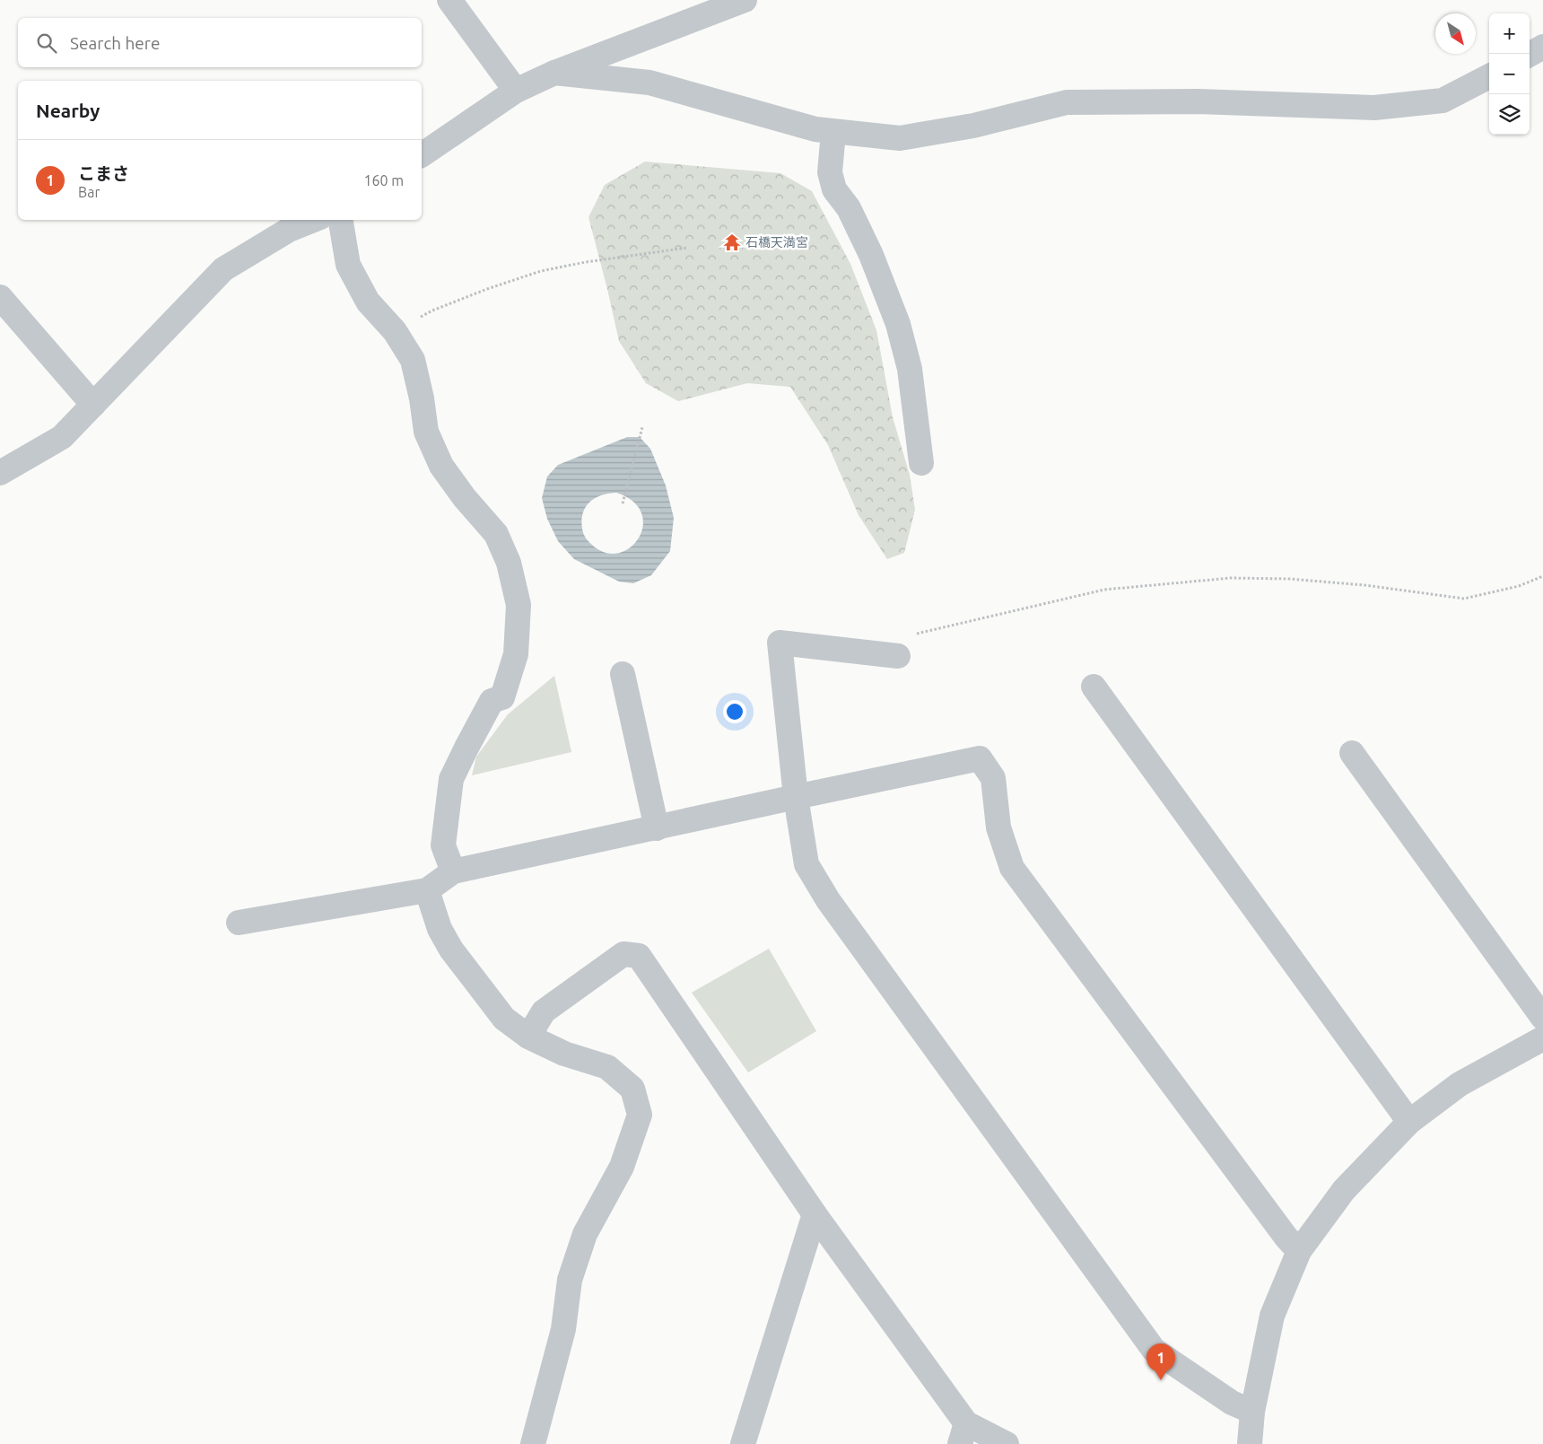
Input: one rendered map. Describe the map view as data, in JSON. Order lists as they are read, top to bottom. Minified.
{"places":{"temple":["石橋天満宮"]},"north":"bottom right","page":{"map_buttons":["+","−"],"search":"Search here","heading":"Nearby","list":[{"mark":"1","name":"こまさ","note":"Bar","value":"160 m"}],"pins":"1"}}
